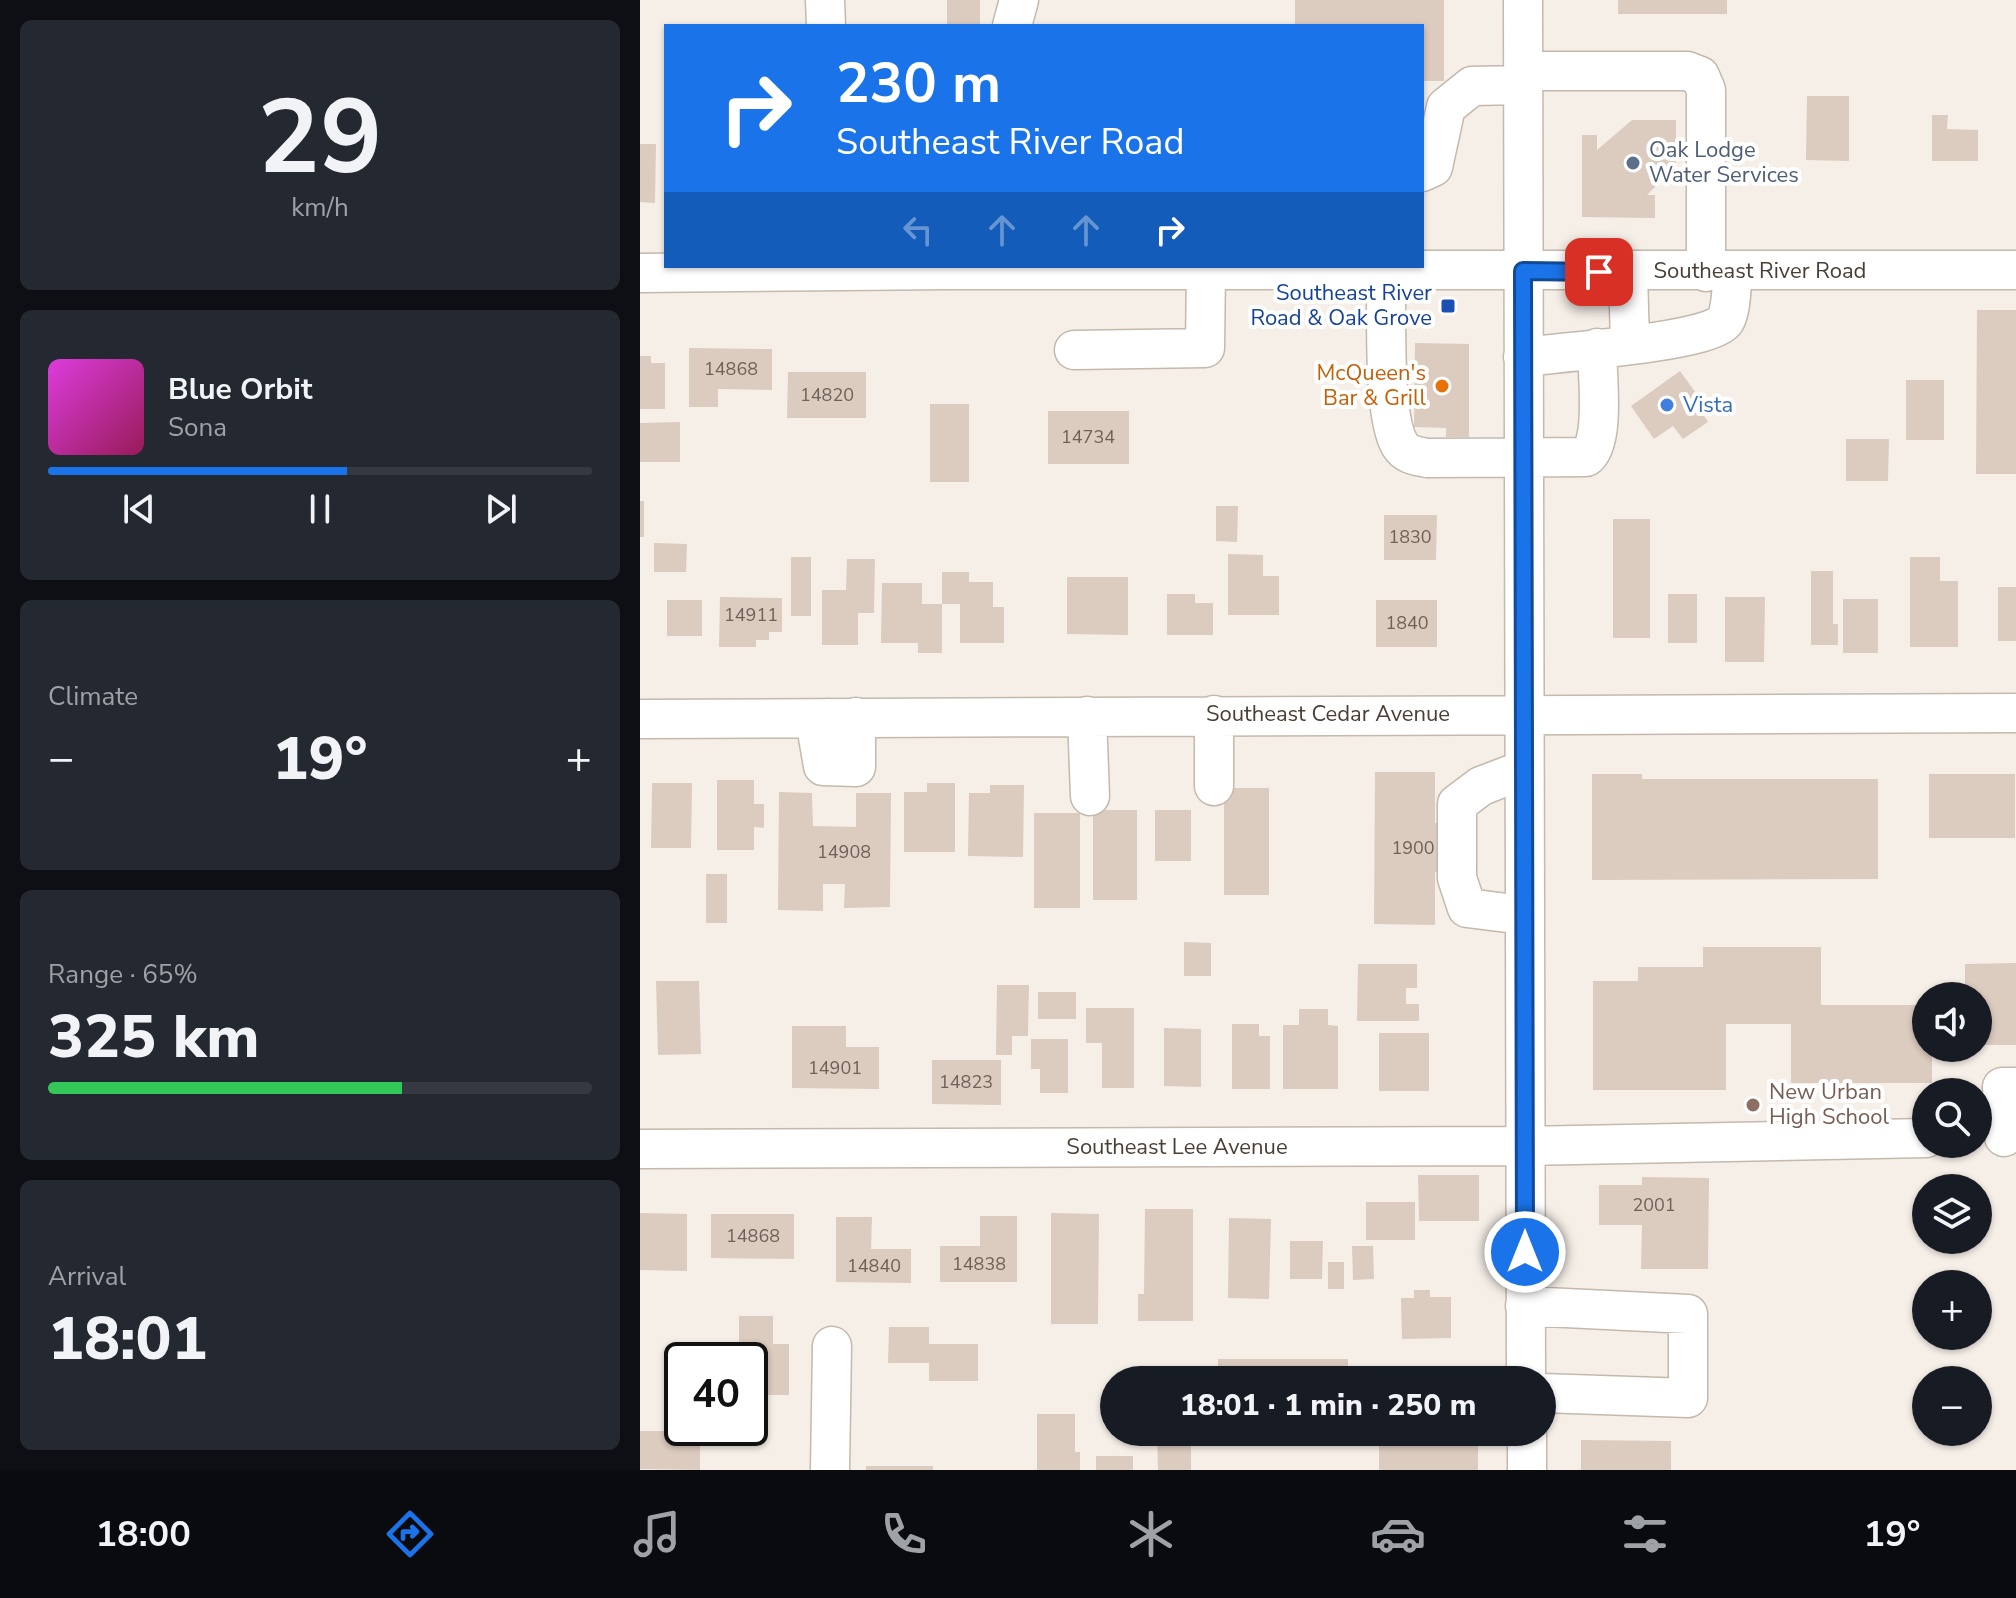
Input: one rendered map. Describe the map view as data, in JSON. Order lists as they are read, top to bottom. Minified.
{"streets":{"street":["Southeast River Road","Southeast Cedar Avenue","Southeast Lee Avenue"]},"places":{"other":["Oak Lodge Water Services","McQueen's Bar & Grill","Vista","New Urban High School"],"transit":["Southeast River Road & Oak Grove"]},"house_numbers":["14868","14820","14734","1830","14911","1840","1900","14908","14901","14823","2001","14868","14838","14840"],"page":{"tile":[["29","km/h"],"Climate",["Range · 65%","325 km"],["Arrival","18:01"]],"turn":["230 m","Southeast River Road"],"song":["Blue Orbit","Sona"],"heat":["−","19°","+"],"map_buttons":["+","−"],"limit":"40","trip":"18:01 · 1 min · 250 m","tabs":["18:00","19°"]}}
